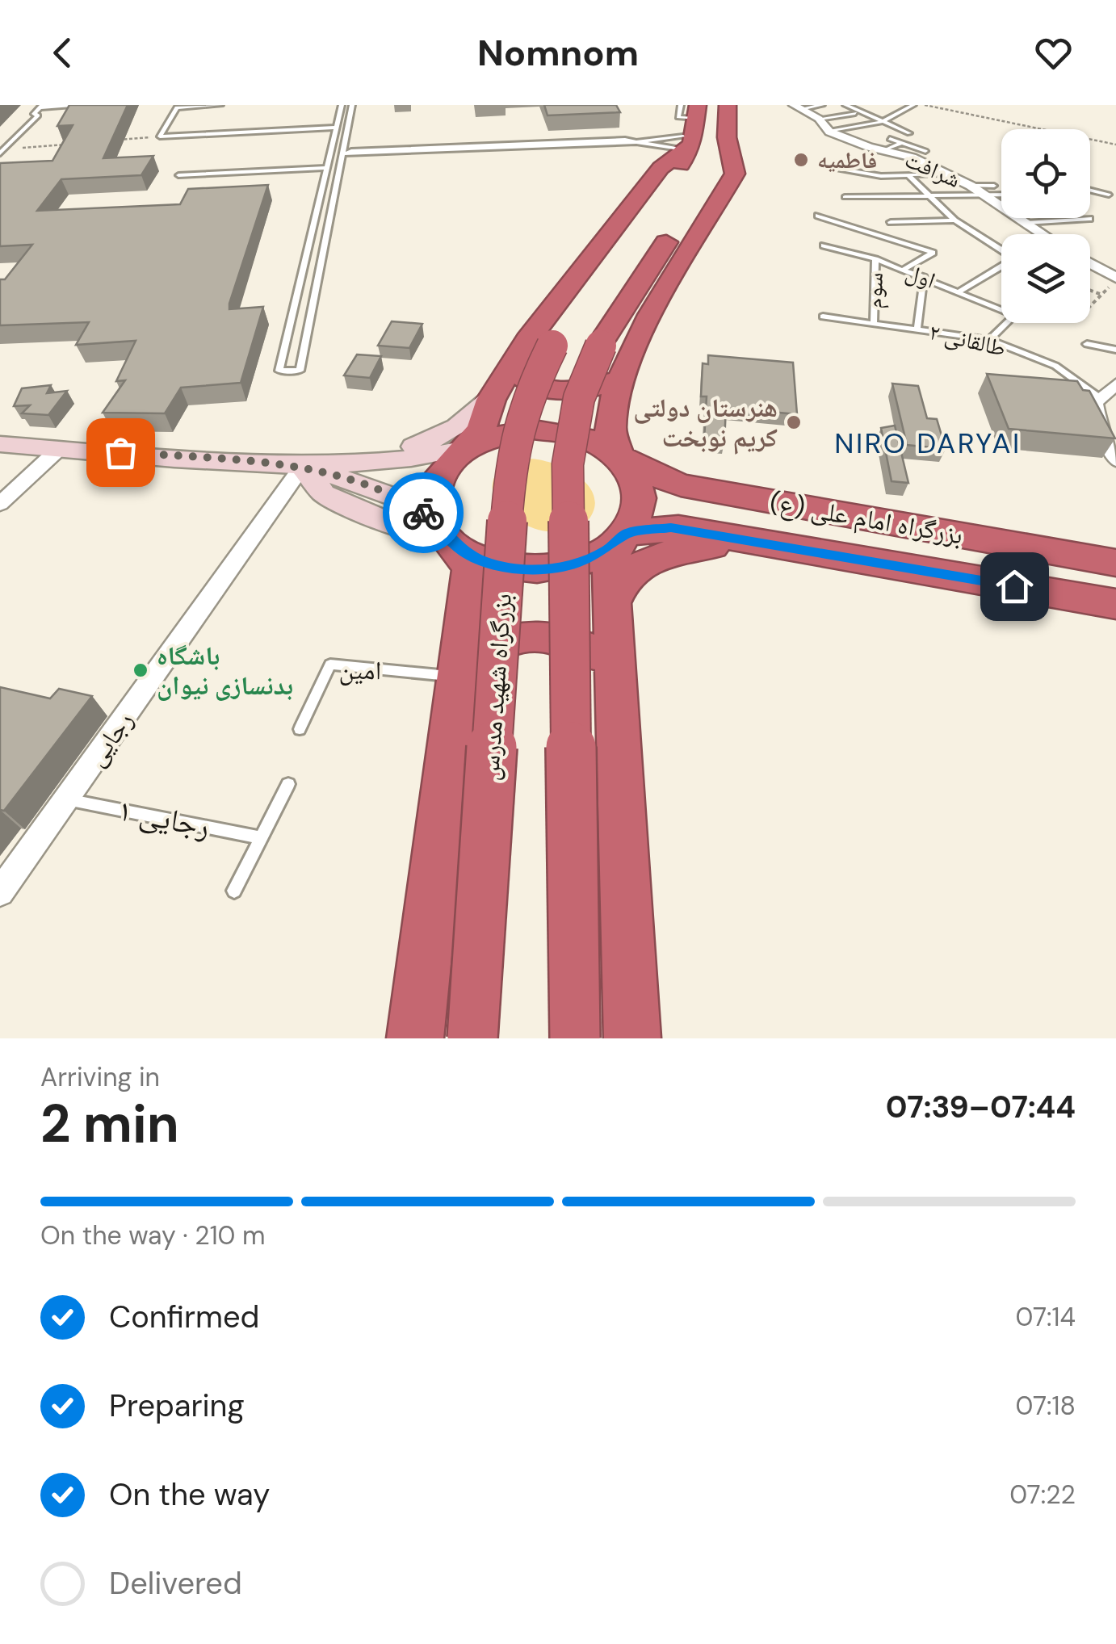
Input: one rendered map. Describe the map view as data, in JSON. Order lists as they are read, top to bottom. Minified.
{"streets":{"highway":["بزرگراه امام علی (ع)","بزرگراه شهید مدرس"],"street":["شرافت","رجایی"],"lane":["اول","سوم","طالقانی ۲","امین","رجایی ۱"]},"crossings":[["اول","سوم"],["سوم","طالقانی ۲"],["بزرگراه امام علی (ع)","بزرگراه شهید مدرس"],["امین","بزرگراه شهید مدرس"],["رجایی","رجایی ۱"]],"districts":["NIRO DARYAI"],"places":["فاطمیه","هنرستان دولتی کریم نوبخت","باشگاه بدنسازی نیوان"],"page":{"header":"Nomnom","heading":["2 min","Arriving in","07:39–07:44"],"bar":"On the way · 210 m","list":[["Confirmed","07:14"],["Preparing","07:18"],["On the way","07:22"],"Delivered"]}}
